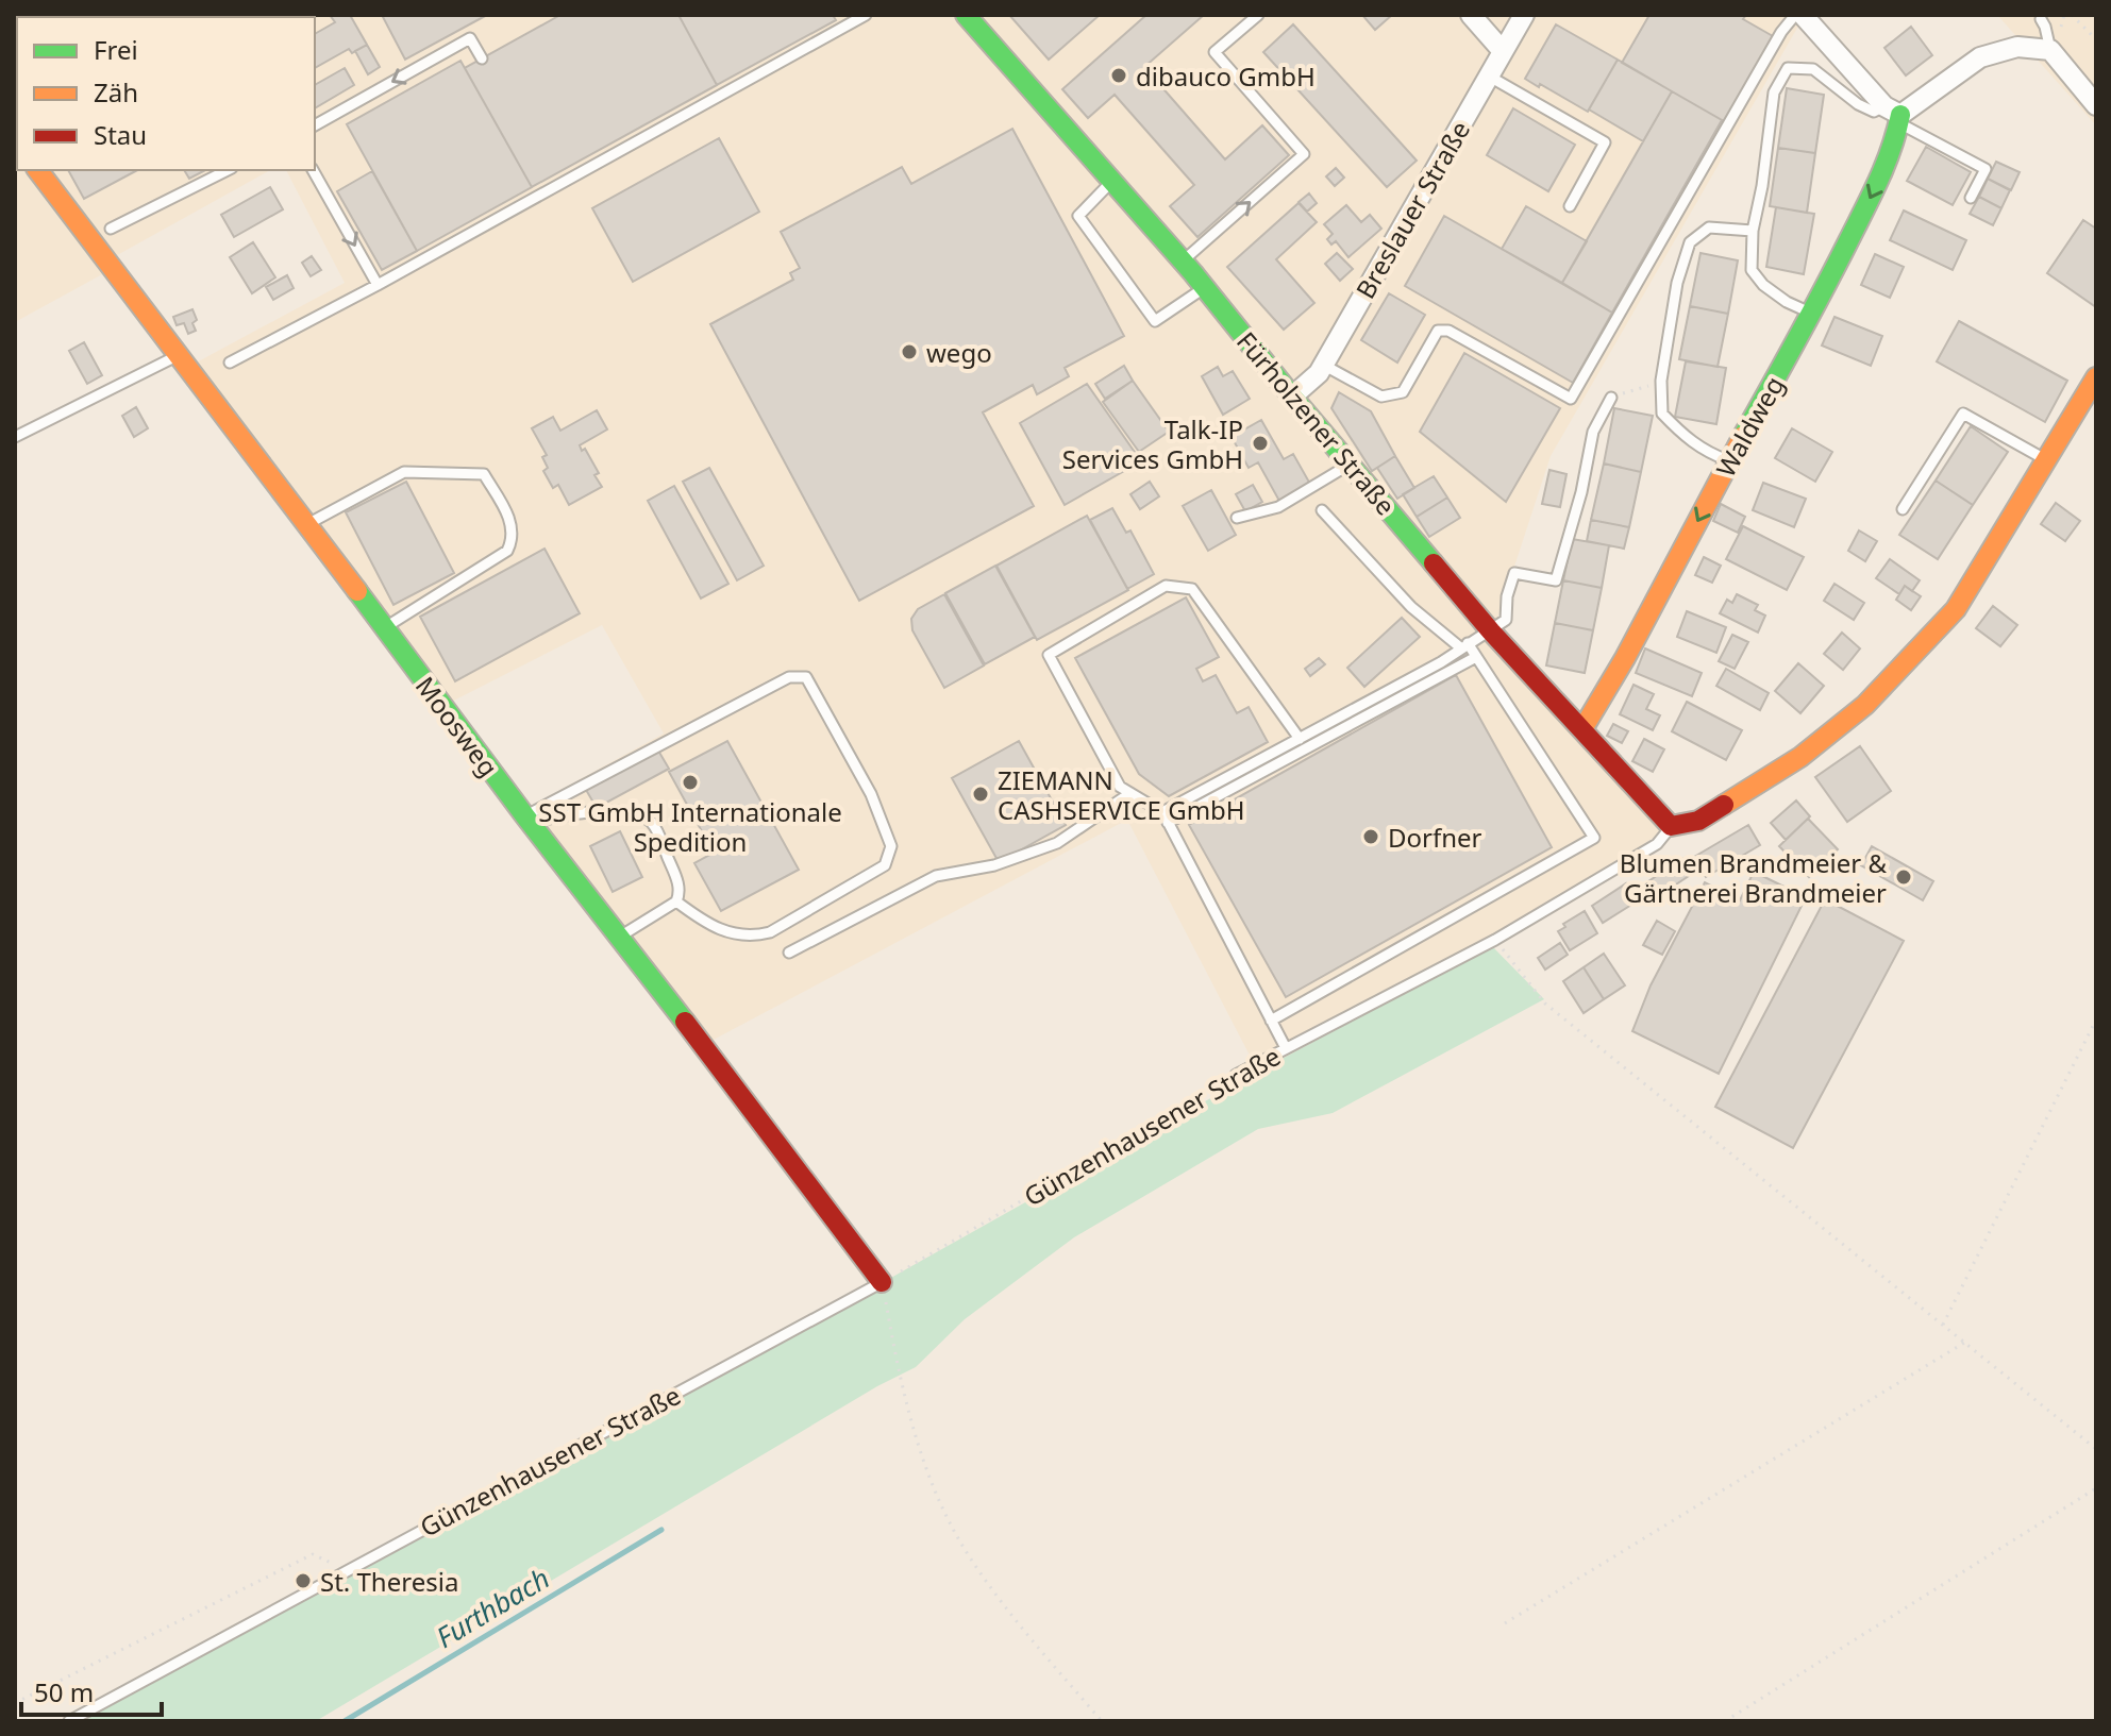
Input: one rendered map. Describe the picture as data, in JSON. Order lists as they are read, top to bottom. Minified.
{"streets":{"street":["Breslauer Straße","Fürholzener Straße","Waldweg","Moosweg","Günzenhausener Straße"]},"crossings":[["Breslauer Straße","Fürholzener Straße"],["Fürholzener Straße","Waldweg"],["Fürholzener Straße","Günzenhausener Straße"],["Moosweg","Günzenhausener Straße"]],"one_way":["Waldweg"],"water":["Furthbach"],"places":["dibauco GmbH","wego","Talk-IP Services GmbH","SST GmbH Internationale Spedition","ZIEMANN CASHSERVICE GmbH","Dorfner","Blumen Brandmeier & Gärtnerei Brandmeier","St. Theresia"],"legend":["Frei","Zäh","Stau"],"scale_bar":"50 m"}
